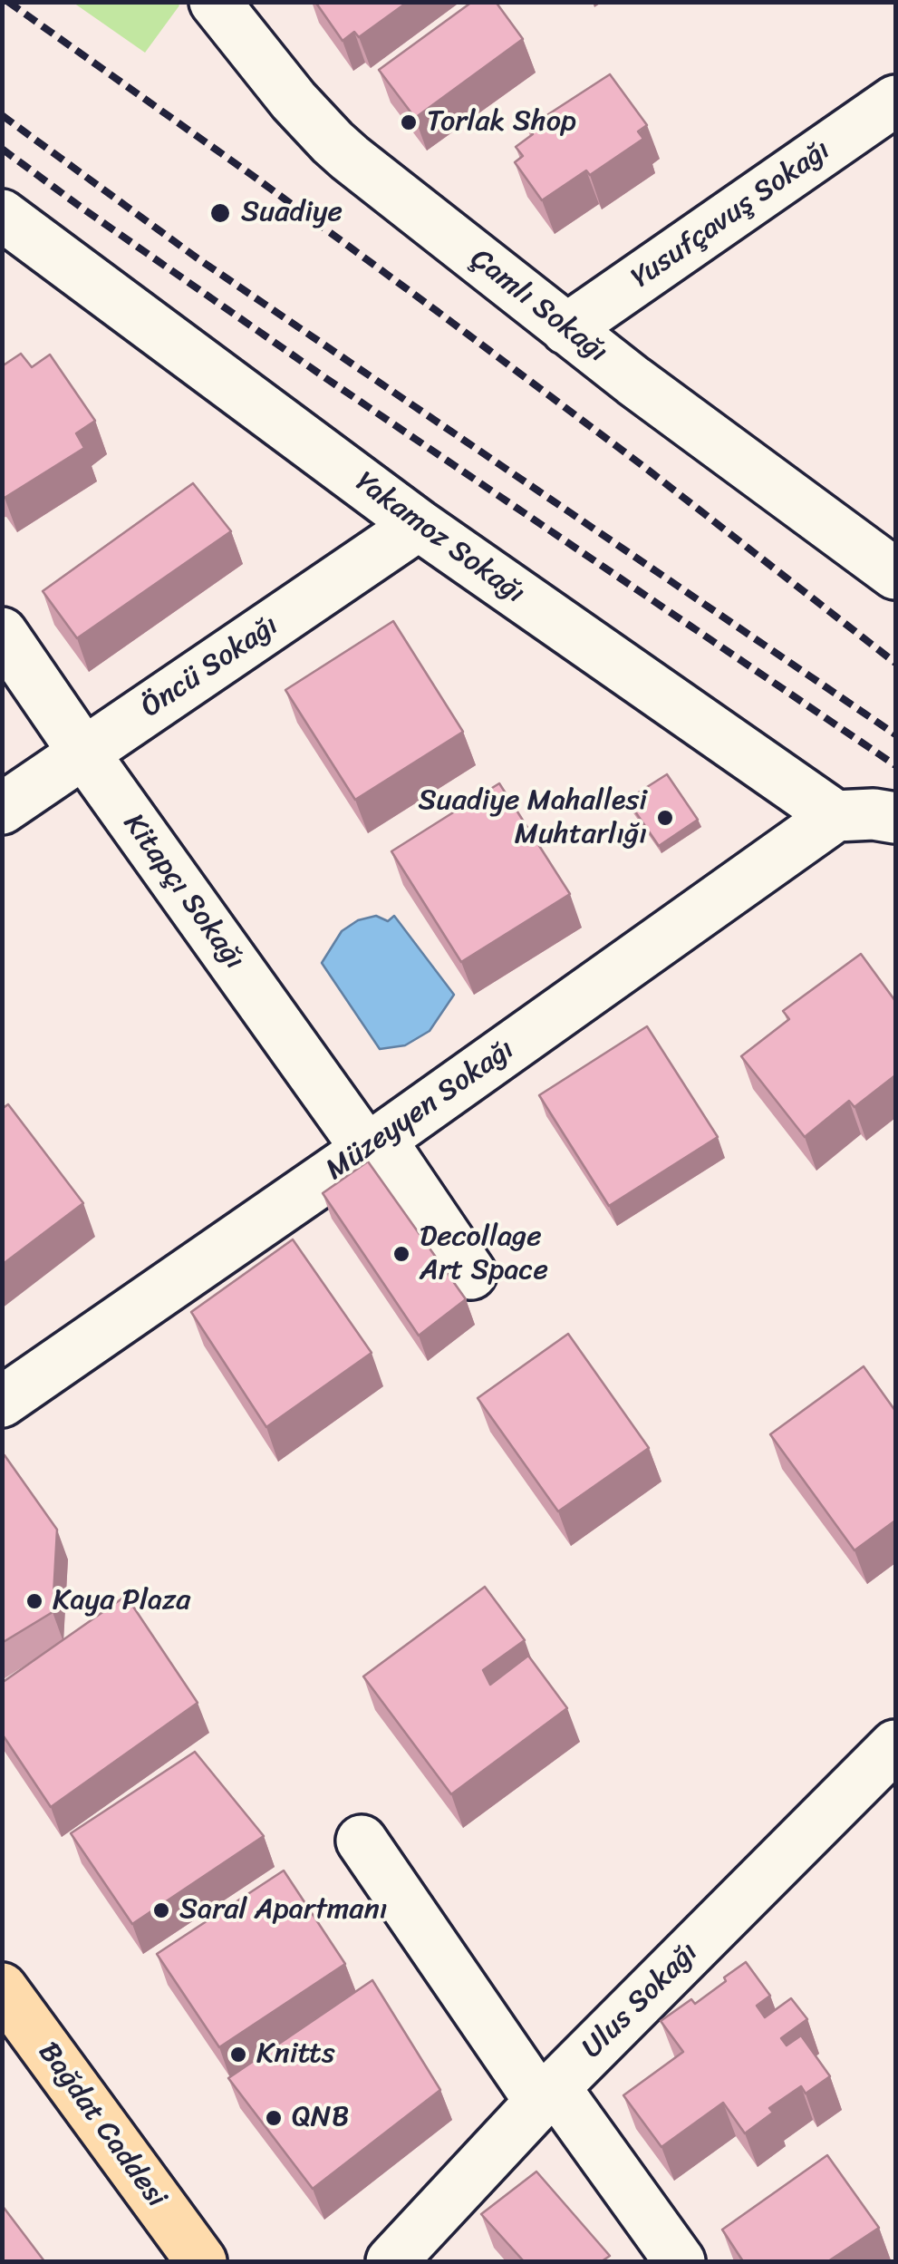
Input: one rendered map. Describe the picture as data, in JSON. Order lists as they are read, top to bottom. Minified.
{"streets":{"main road":["Bağdat Caddesi"],"street":["Yusufçavuş Sokağı","Çamlı Sokağı","Yakamoz Sokağı","Öncü Sokağı","Kitapçı Sokağı","Müzeyyen Sokağı","Ulus Sokağı"]},"crossings":[["Yusufçavuş Sokağı","Çamlı Sokağı"],["Yakamoz Sokağı","Öncü Sokağı"],["Yakamoz Sokağı","Müzeyyen Sokağı"],["Öncü Sokağı","Kitapçı Sokağı"],["Kitapçı Sokağı","Müzeyyen Sokağı"]],"places":["Torlak Shop","Suadiye","Suadiye Mahallesi Muhtarlığı","Decollage Art Space","Kaya Plaza","Saral Apartmanı","Knitts","QNB"]}
